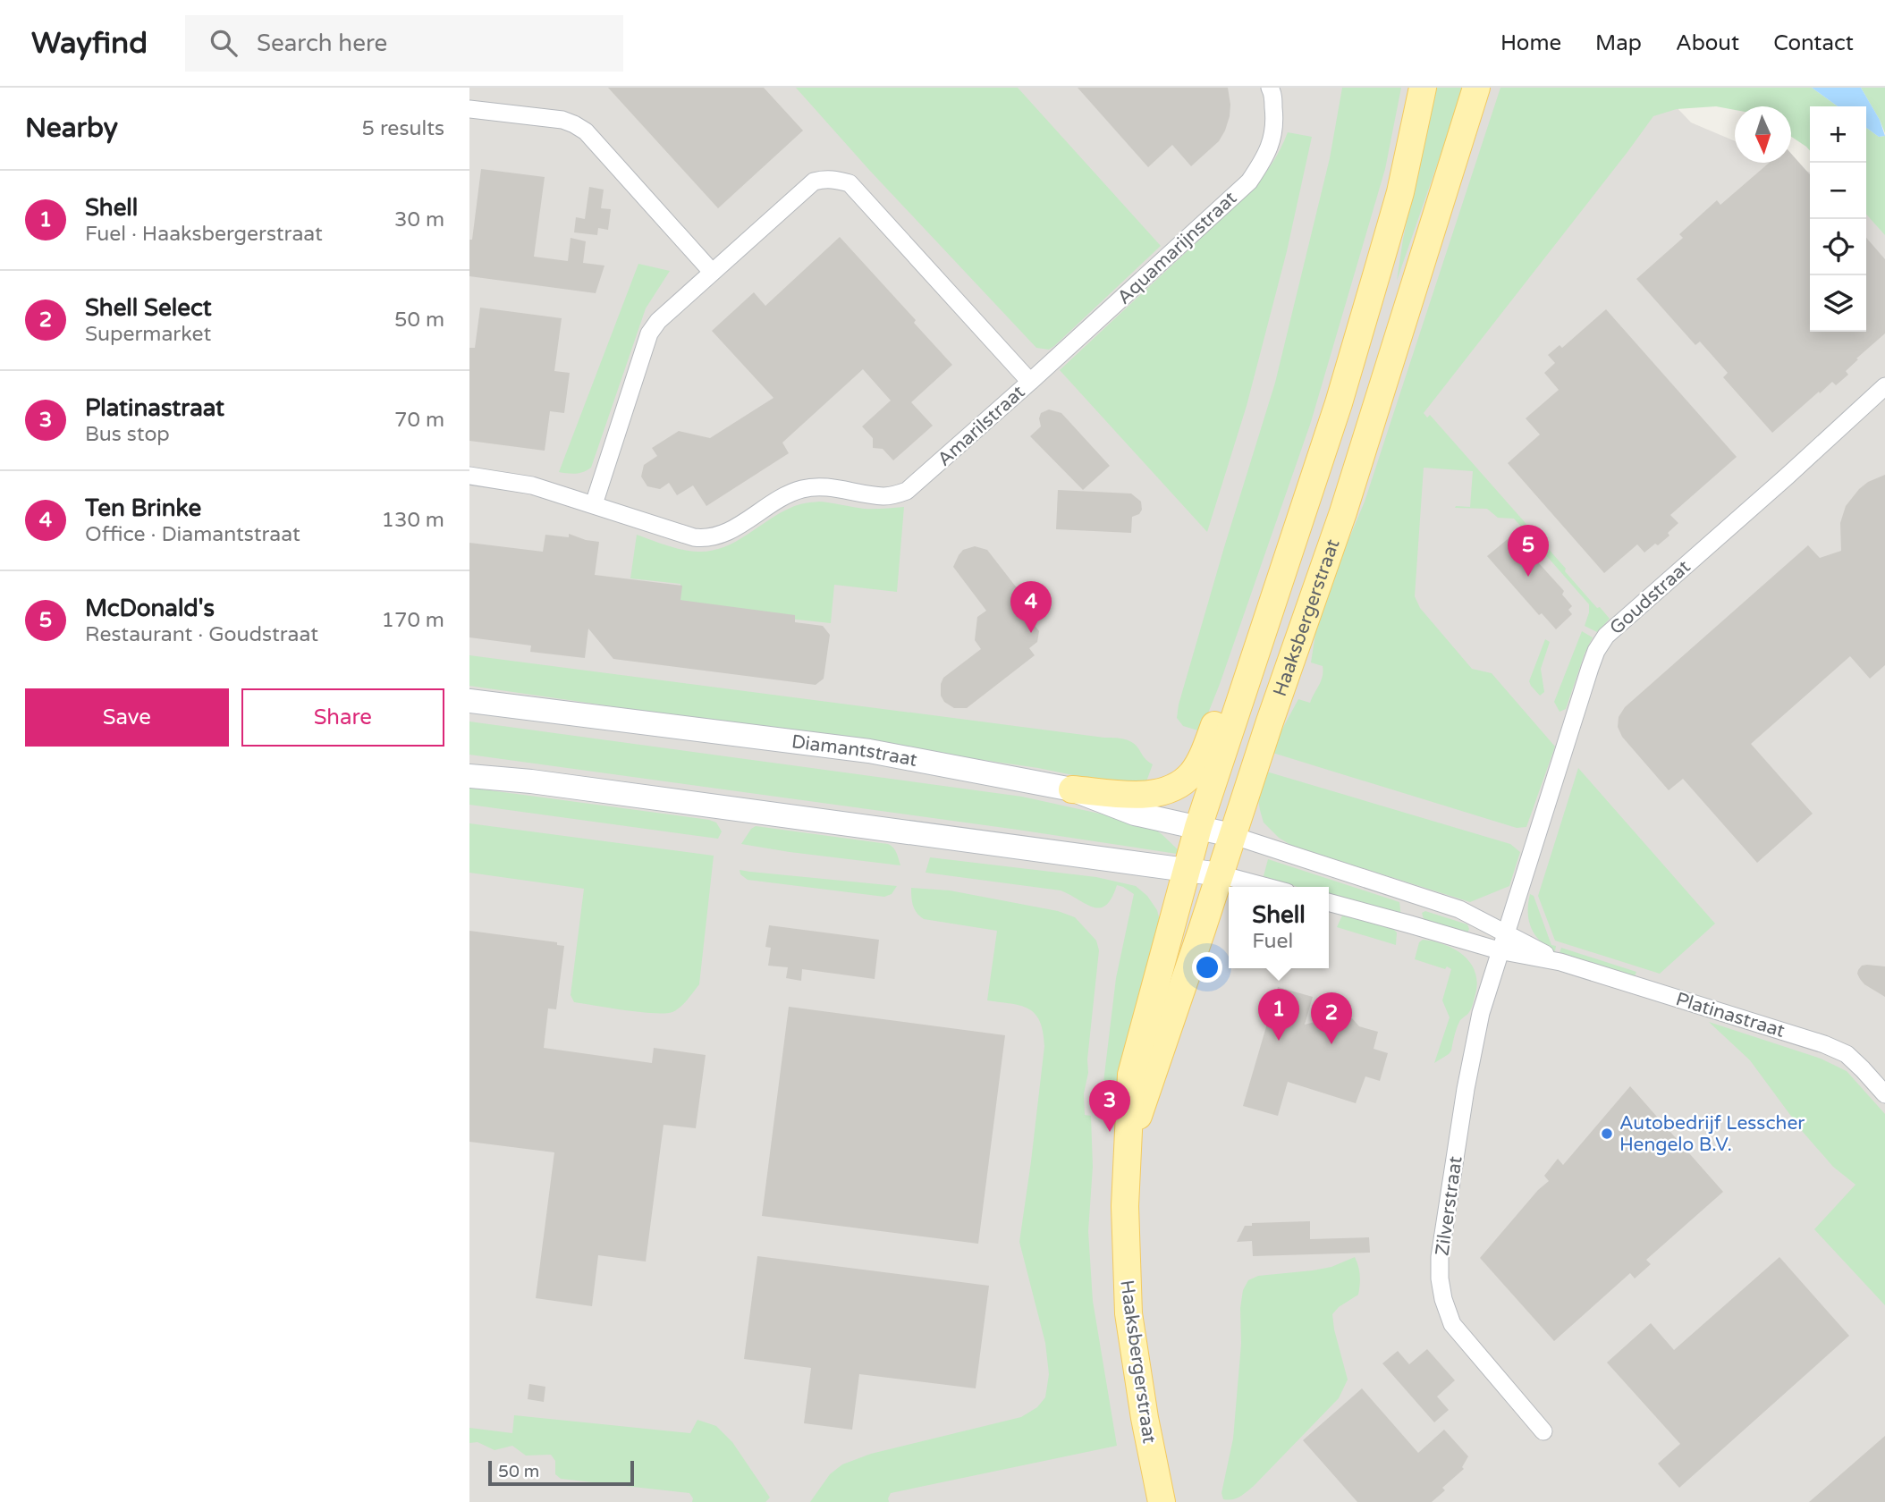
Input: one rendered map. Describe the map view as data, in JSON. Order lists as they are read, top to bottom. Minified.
{"streets":{"main road":["Haaksbergerstraat","Diamantstraat"],"street":["Aquamarijnstraat","Amarilstraat","Goudstraat","Platinastraat","Zilverstraat"]},"crossings":[["Aquamarijnstraat","Amarilstraat"],["Goudstraat","Platinastraat"],["Goudstraat","Zilverstraat"],["Haaksbergerstraat","Diamantstraat"],["Haaksbergerstraat","Platinastraat"],["Diamantstraat","Platinastraat"],["Platinastraat","Zilverstraat"]],"places":["Autobedrijf Lesscher Hengelo B.V."],"scale_bar":"50 m","north":"bottom","page":{"header":"Wayfind","search":"Search here","nav":["Home","Map","About","Contact"],"heading":["Nearby","5 results"],"map_buttons":["+","−"],"list":[{"mark":"1","name":"Shell","note":"Fuel · Haaksbergerstraat","value":"30 m"},{"mark":"2","name":"Shell Select","note":"Supermarket","value":"50 m"},{"mark":"3","name":"Platinastraat","note":"Bus stop","value":"70 m"},{"mark":"4","name":"Ten Brinke","note":"Office · Diamantstraat","value":"130 m"},{"mark":"5","name":"McDonald's","note":"Restaurant · Goudstraat","value":"170 m"}],"pins":["5","4","1","2","3"],"buttons":["Save","Share"],"popup":["Shell","Fuel"],"scale":"50 m"}}
